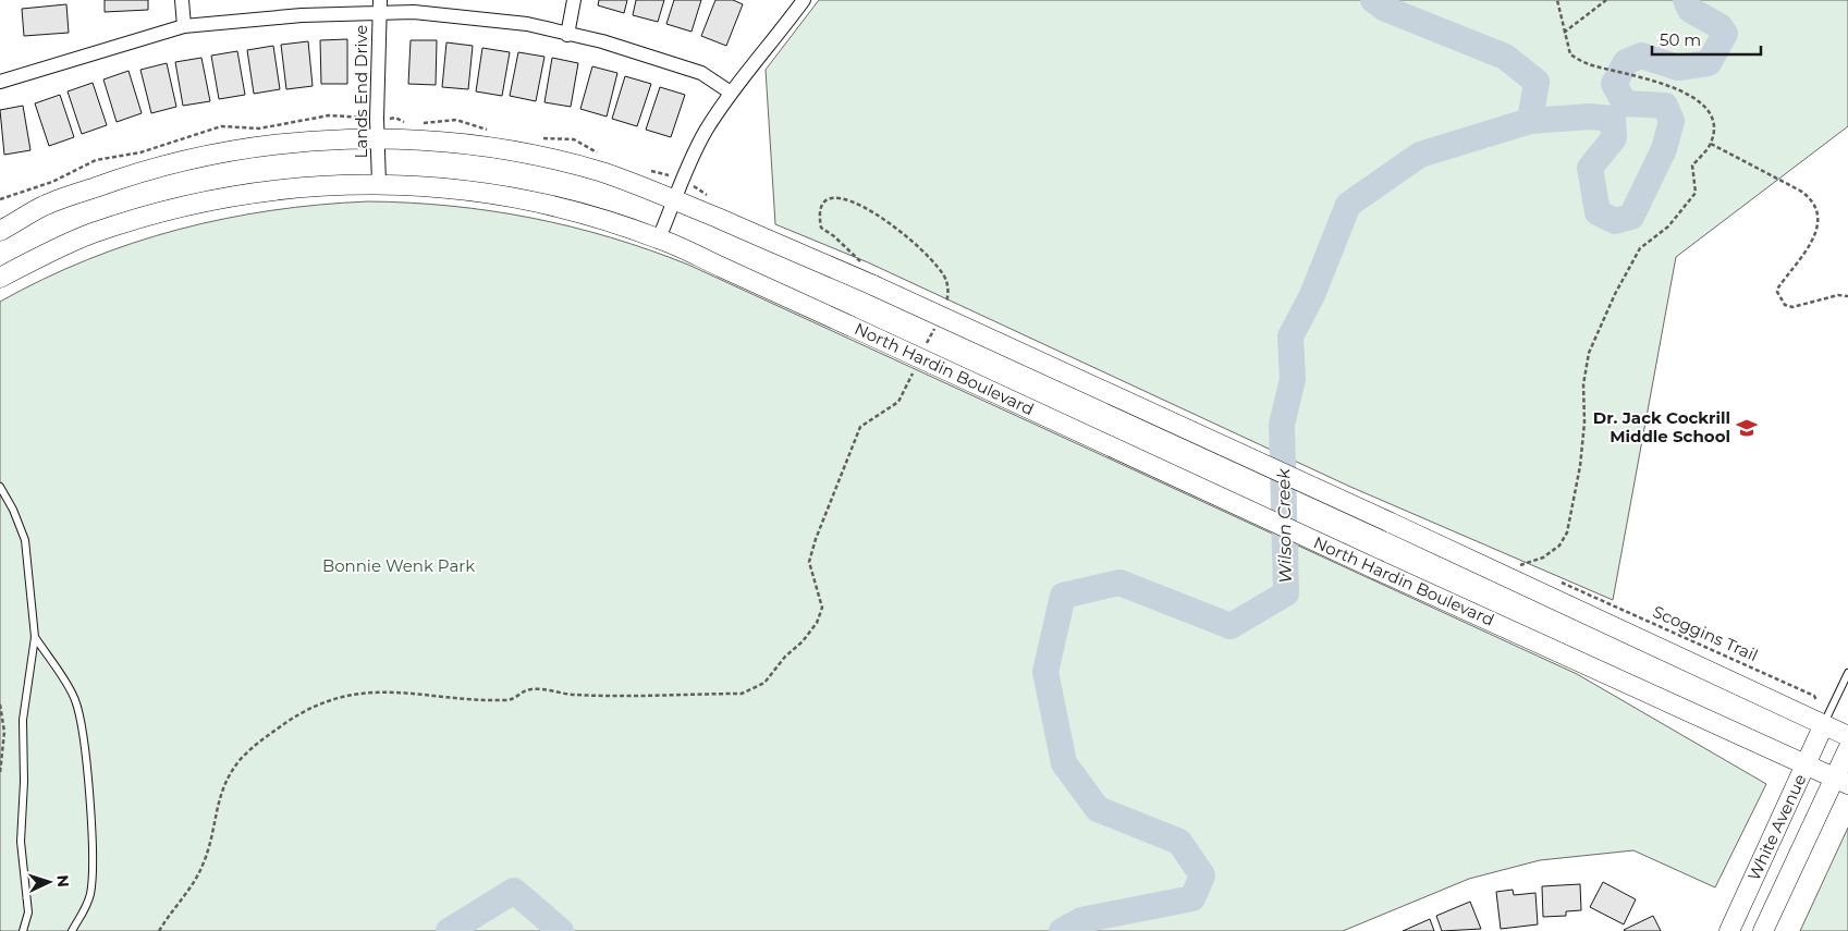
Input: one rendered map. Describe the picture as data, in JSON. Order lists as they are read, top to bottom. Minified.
{"streets":{"main road":["North Hardin Boulevard","White Avenue"],"street":["Lands End Drive"],"path":["Scoggins Trail"]},"crossings":[["Lands End Drive","North Hardin Boulevard"],["North Hardin Boulevard","White Avenue"]],"water":["Wilson Creek"],"parks":["Bonnie Wenk Park"],"places":{"school or university":["Dr. Jack Cockrill Middle School"]},"scale_bar":"50 m","north":"right"}
